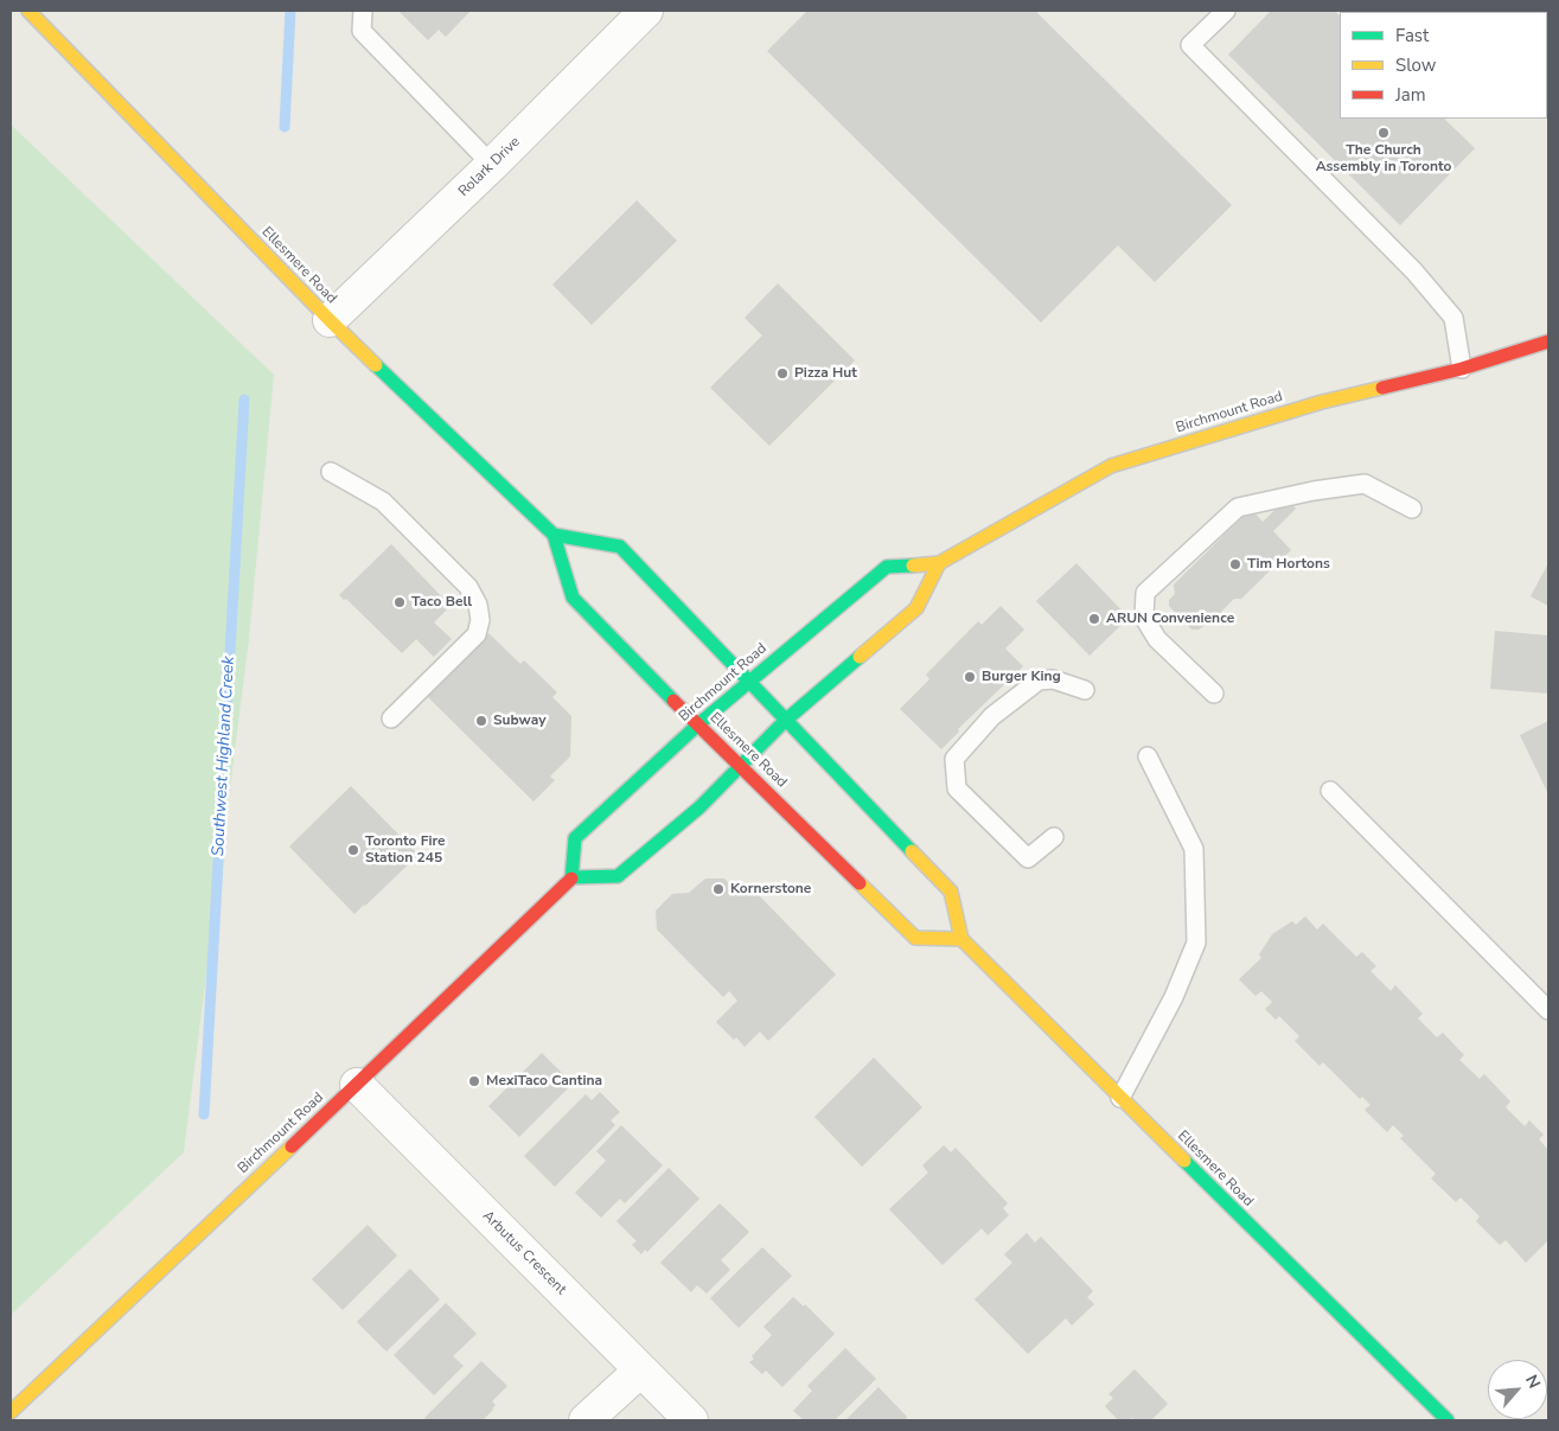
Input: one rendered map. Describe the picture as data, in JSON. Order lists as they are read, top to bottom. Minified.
{"streets":{"main road":["Ellesmere Road","Birchmount Road"],"street":["Rolark Drive","Arbutus Crescent"]},"crossings":[["Rolark Drive","Ellesmere Road"],["Ellesmere Road","Birchmount Road"],["Birchmount Road","Arbutus Crescent"]],"water":["Southwest Highland Creek"],"places":["The Church Assembly in Toronto","Pizza Hut","Tim Hortons","Taco Bell","ARUN Convenience","Burger King","Subway","Toronto Fire Station 245","Kornerstone","MexiTaco Cantina"],"legend":["Fast","Slow","Jam"],"north":"top right"}
